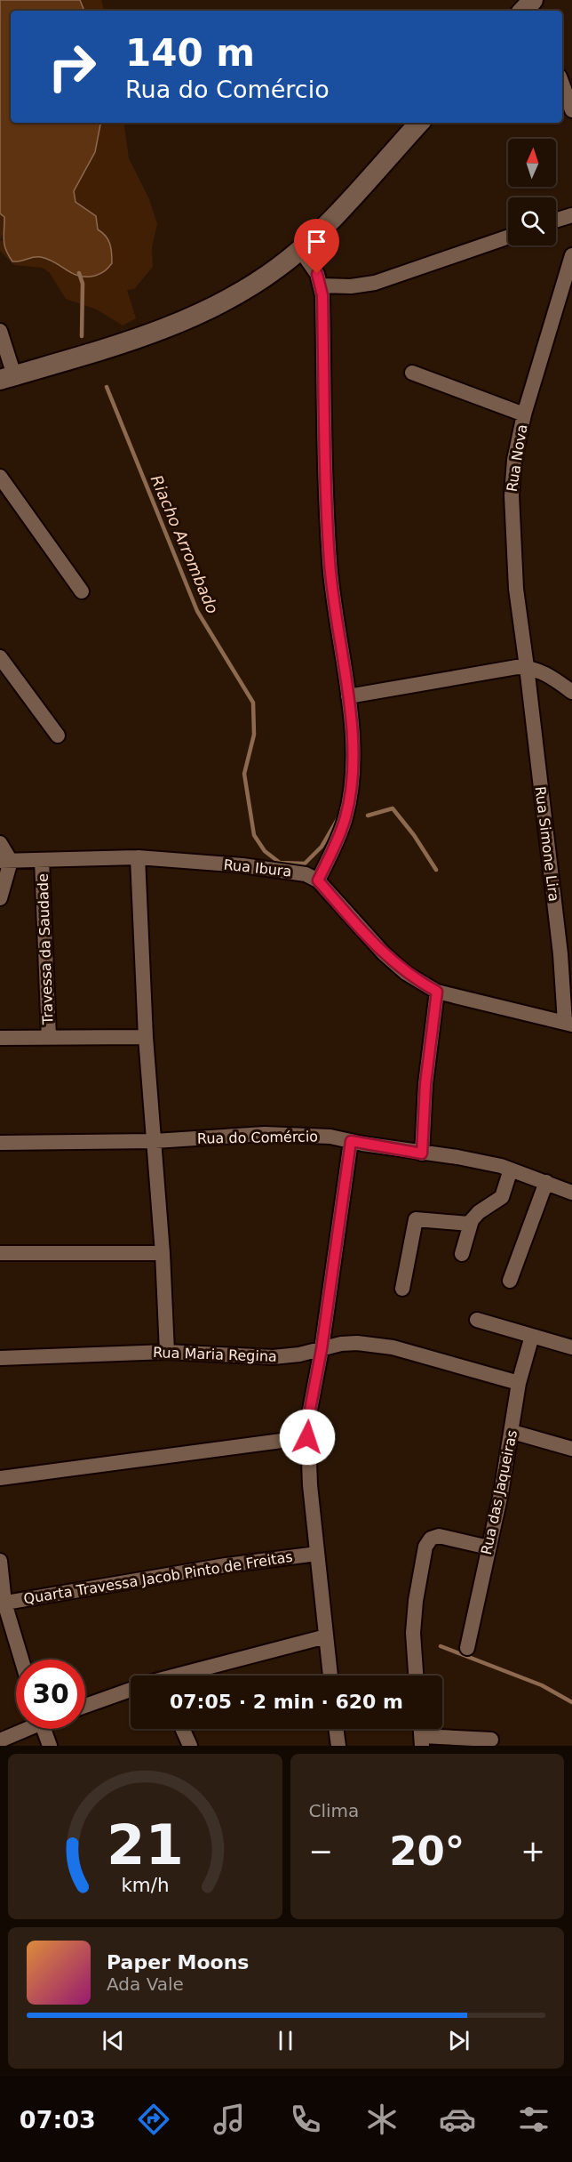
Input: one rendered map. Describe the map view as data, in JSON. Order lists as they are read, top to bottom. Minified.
{"streets":{"street":["Rua Nova","Rua Simone Lira","Rua Ibura","Travessa da Saudade","Rua do Comércio","Rua Maria Regina","Rua das Jaqueiras","Quarta Travessa Jacob Pinto de Freitas"]},"crossings":[["Rua Nova","Rua Simone Lira"],["Rua Ibura","Travessa da Saudade"],["Rua Maria Regina","Rua das Jaqueiras"]],"water":["Riacho Arrombado"],"north":"top","page":{"turn":["140 m","Rua do Comércio"],"limit":"30","trip":"07:05 · 2 min · 620 m","tile":"Clima","heat":["−","20°","+"],"song":["Paper Moons","Ada Vale"],"tabs":"07:03","gauge":["21","km/h"]}}
